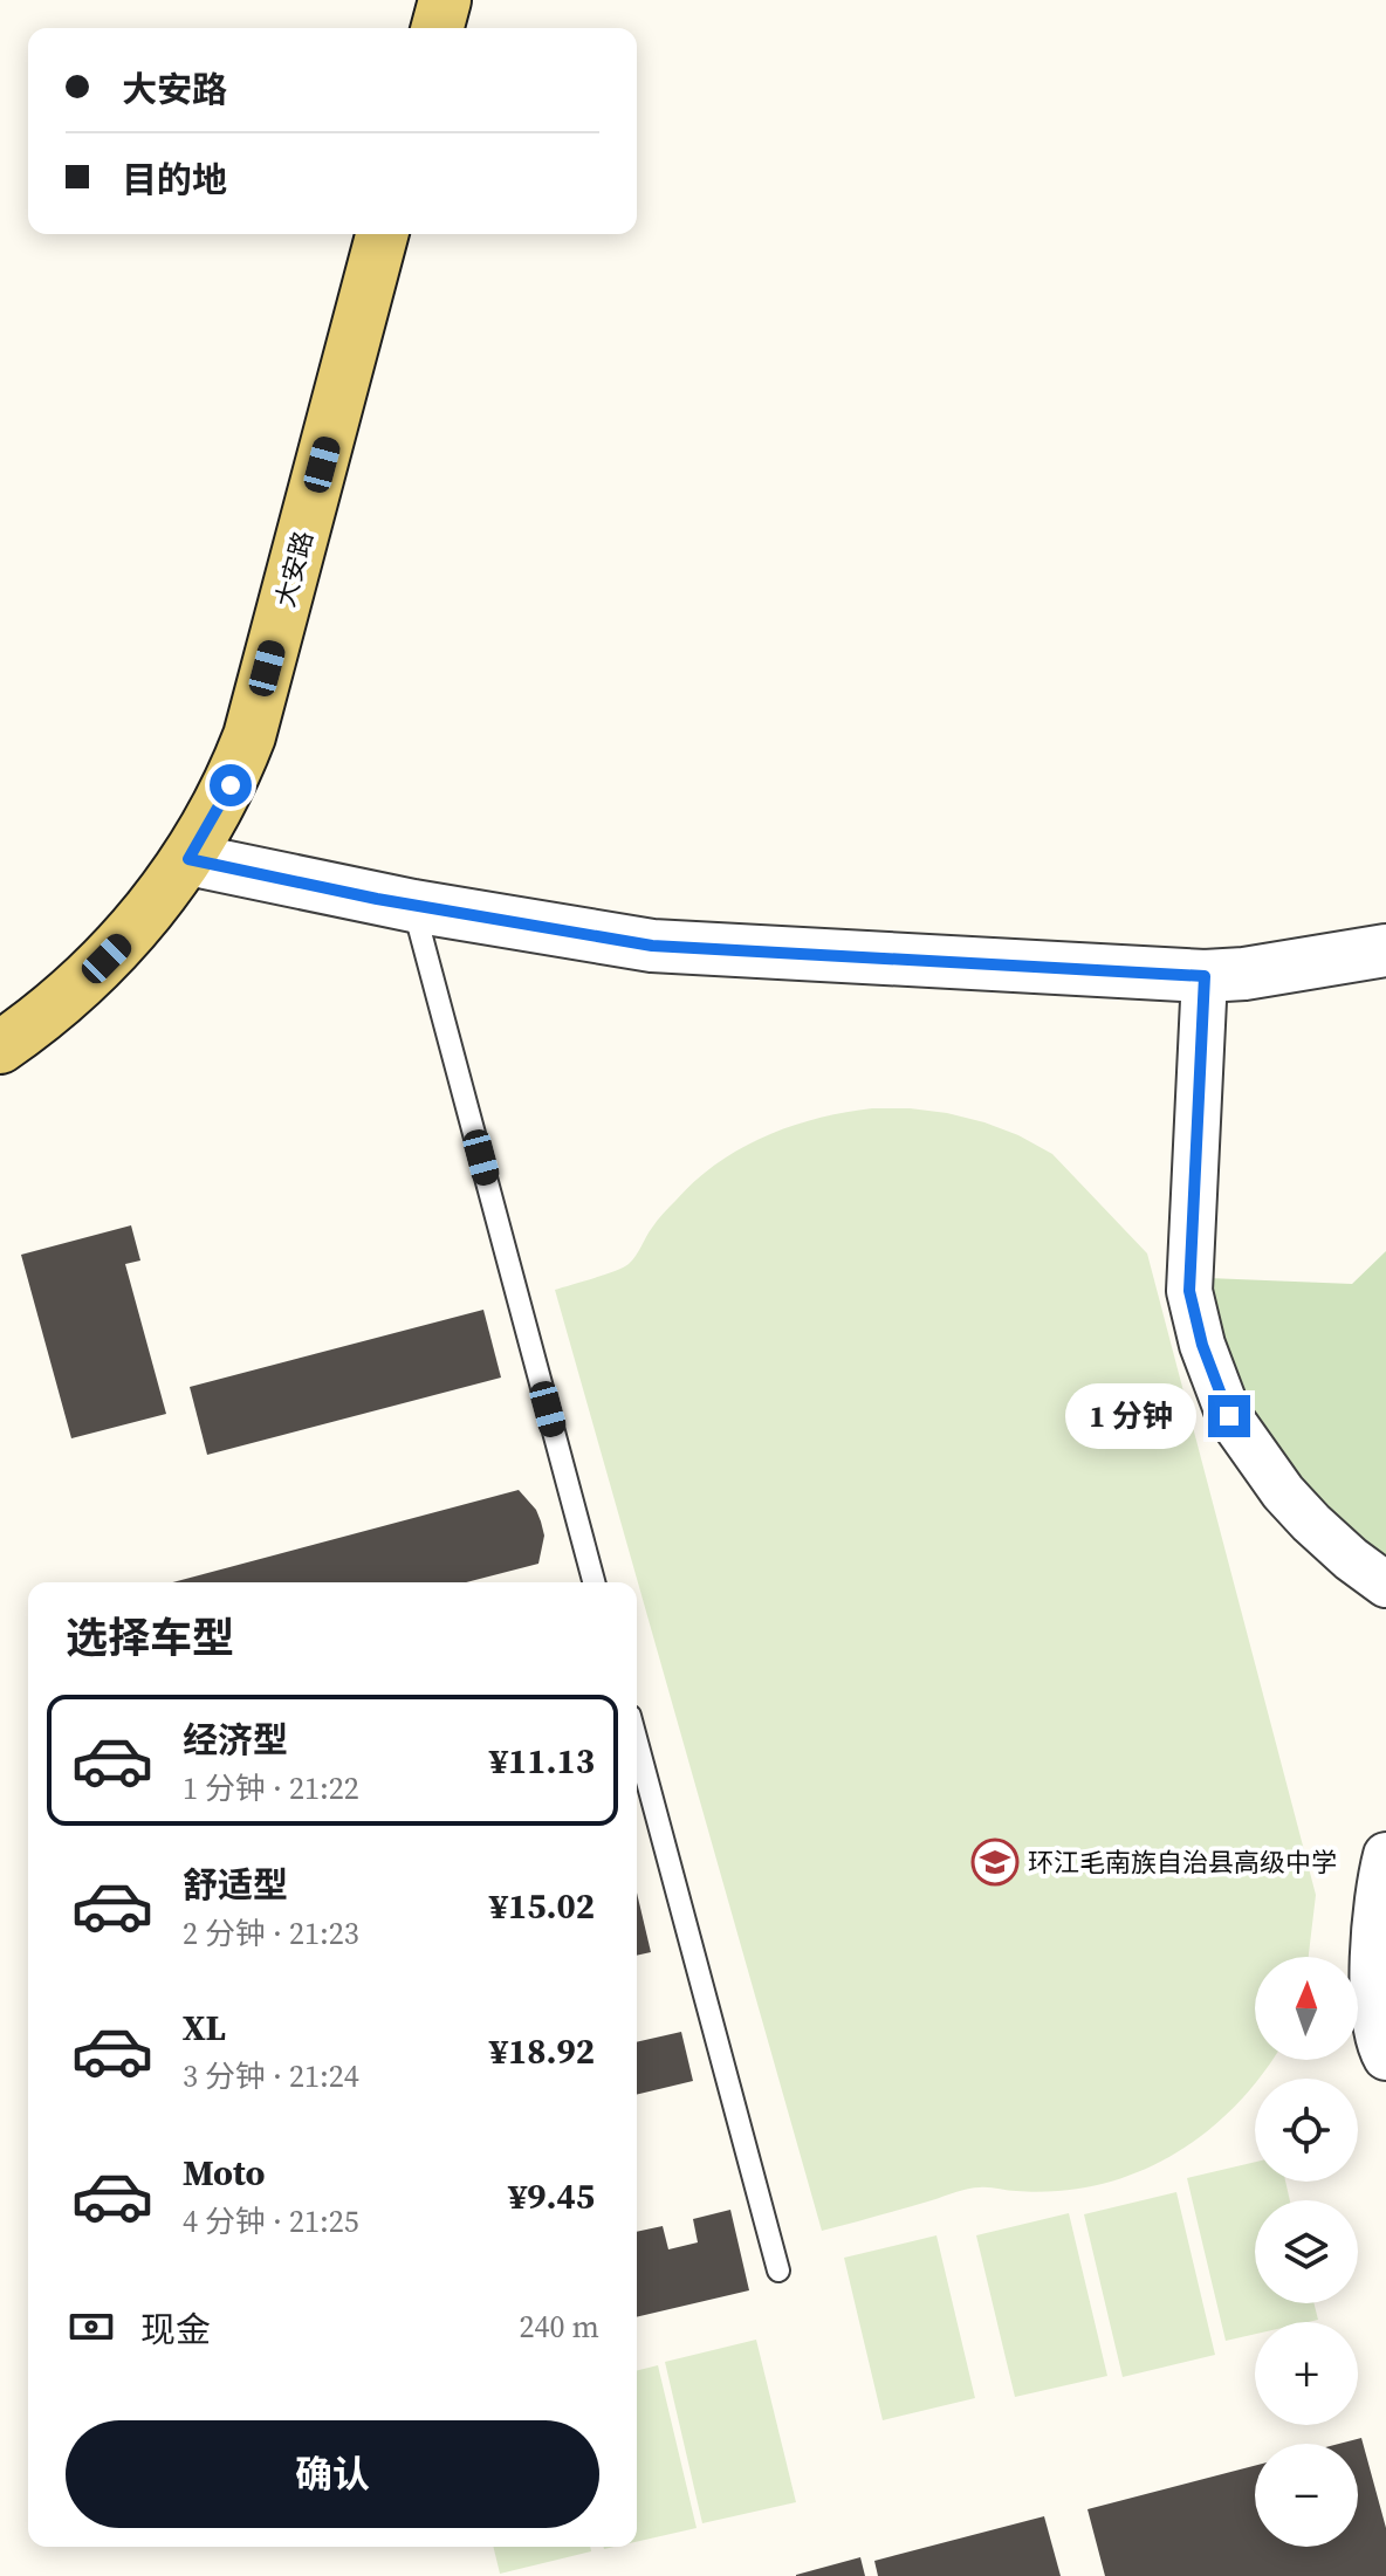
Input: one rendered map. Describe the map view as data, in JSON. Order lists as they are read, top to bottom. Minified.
{"streets":{"main road":["大安路"]},"places":{"school or university":["环江毛南族自治县高级中学"]},"north":"top","page":{"banner":["大安路","目的地"],"bubble":"1 分钟","heading":"选择车型","list":[{"name":"经济型","note":"1 分钟 · 21:22","value":"¥11.13"},{"name":"舒适型","note":"2 分钟 · 21:23","value":"¥15.02"},{"name":"XL","note":"3 分钟 · 21:24","value":"¥18.92"},{"name":"Moto","note":"4 分钟 · 21:25","value":"¥9.45"}],"map_buttons":["+","−"],"pay":["现金","240 m"],"buttons":"确认"}}
